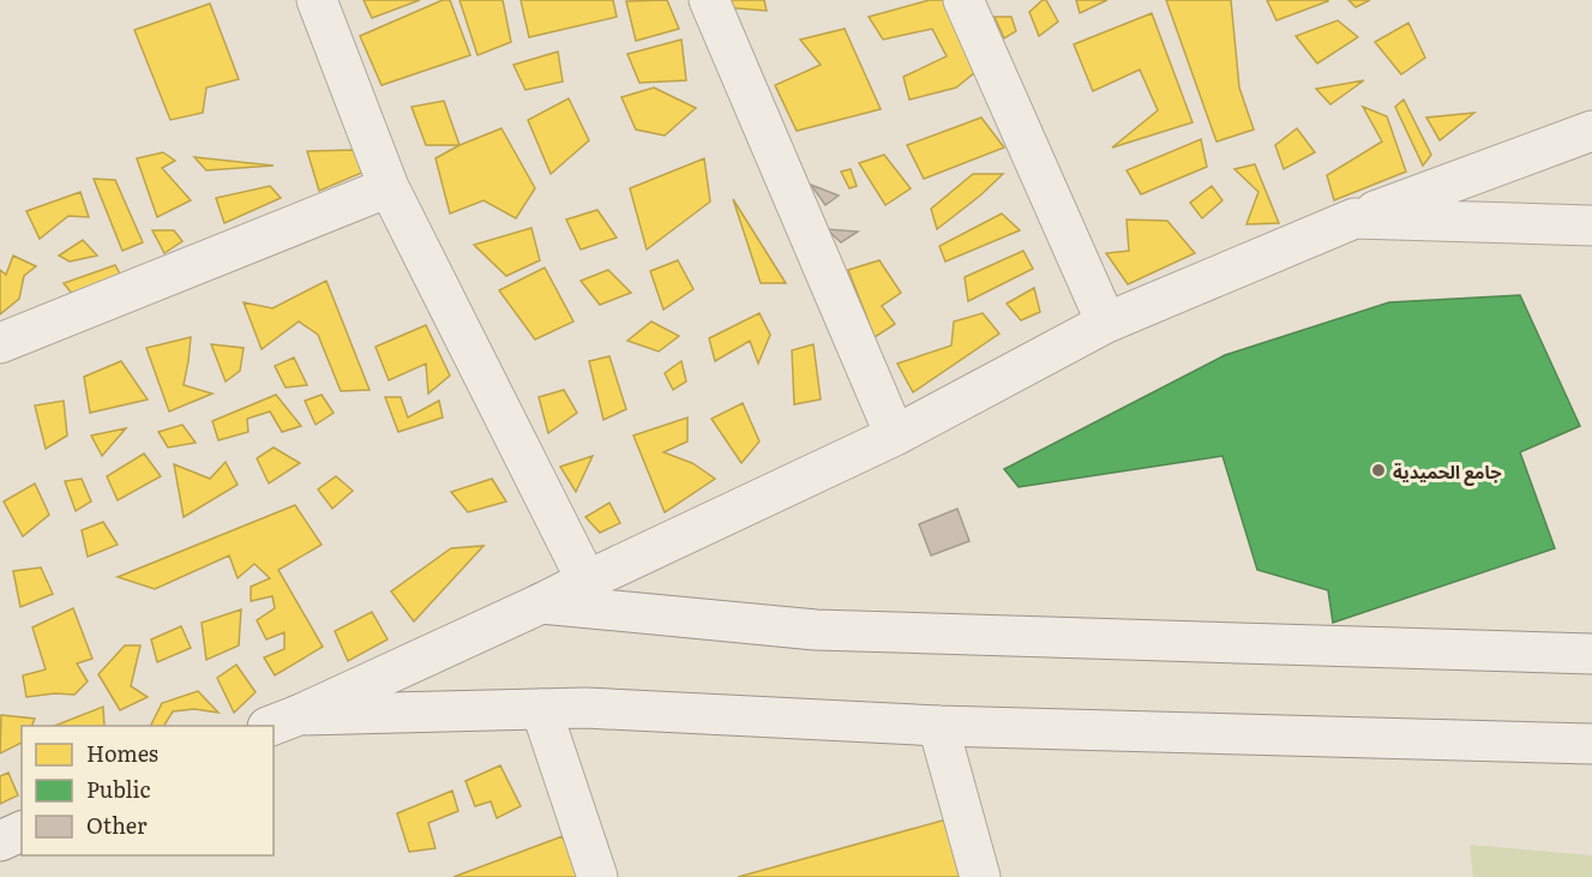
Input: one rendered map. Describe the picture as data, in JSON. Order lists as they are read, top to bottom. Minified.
{"places":["جامع الحميدية"],"legend":["Homes","Public","Other"]}
